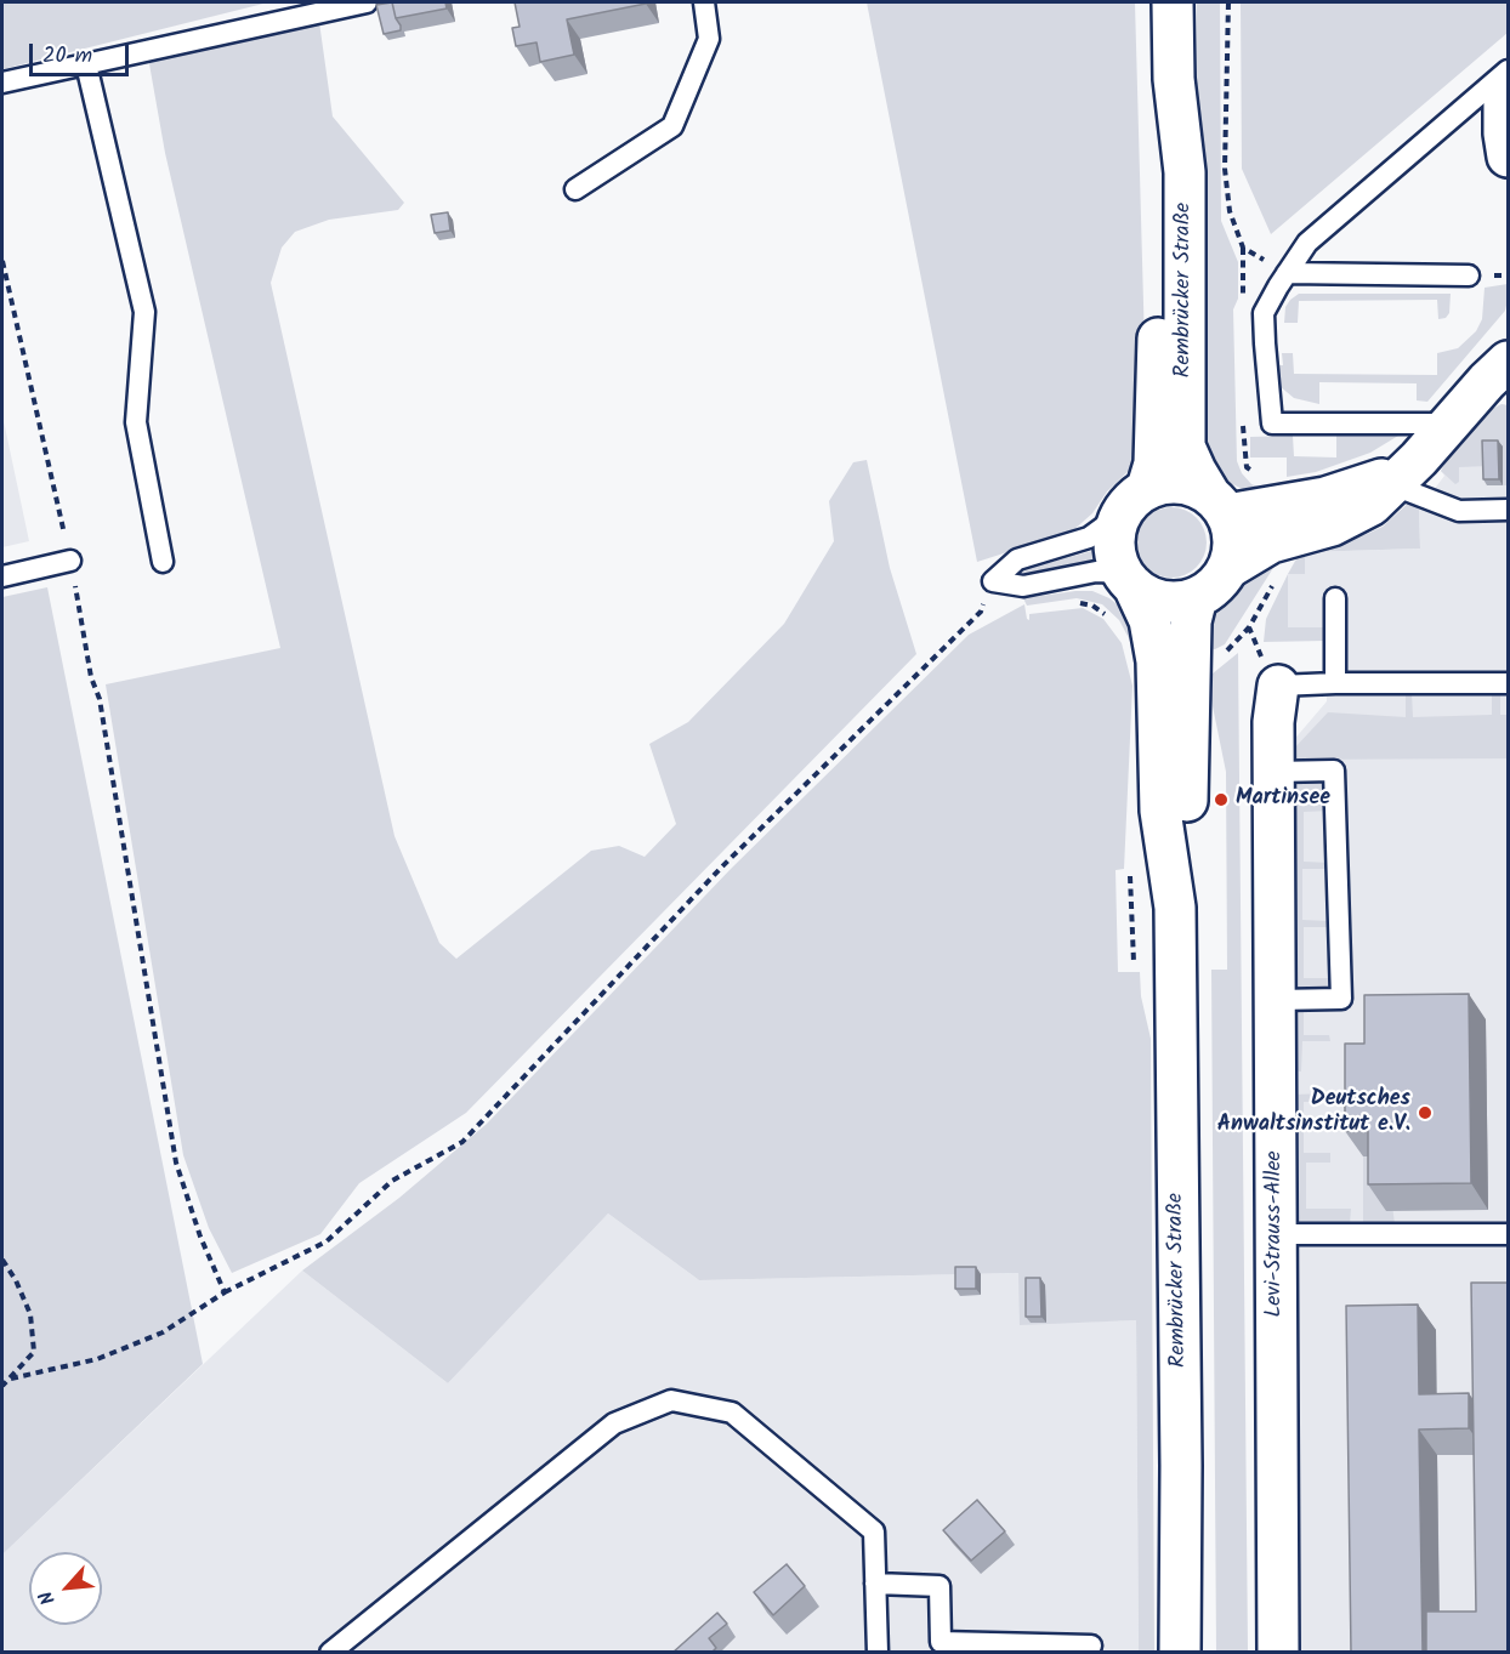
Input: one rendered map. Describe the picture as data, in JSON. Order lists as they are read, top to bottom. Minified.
{"streets":{"main road":["Rembrücker Straße","Levi-Strauss-Allee"]},"places":["Martinsee","Deutsches Anwaltsinstitut e.V."],"scale_bar":"20 m","north":"bottom left"}
